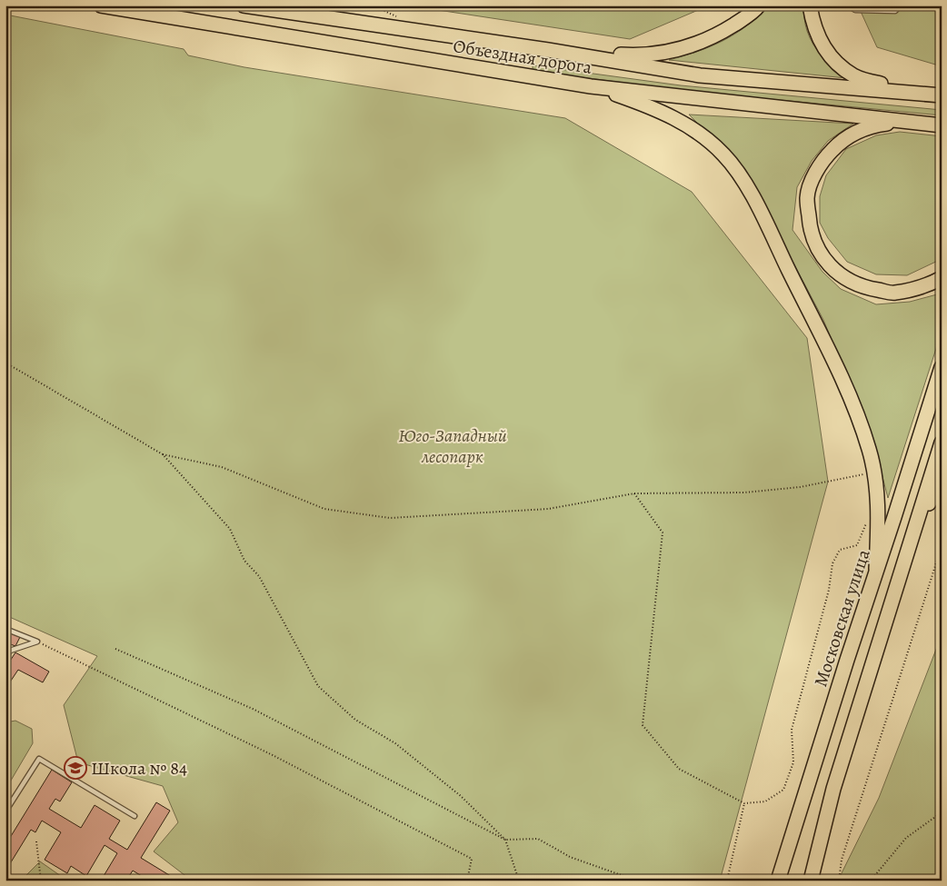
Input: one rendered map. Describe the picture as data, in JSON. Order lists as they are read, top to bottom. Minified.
{"streets":{"main road":["Объездная дорога","Московская улица"]},"parks":["Юго-Западный лесопарк"],"places":{"school or university":["Школа № 84"]}}
